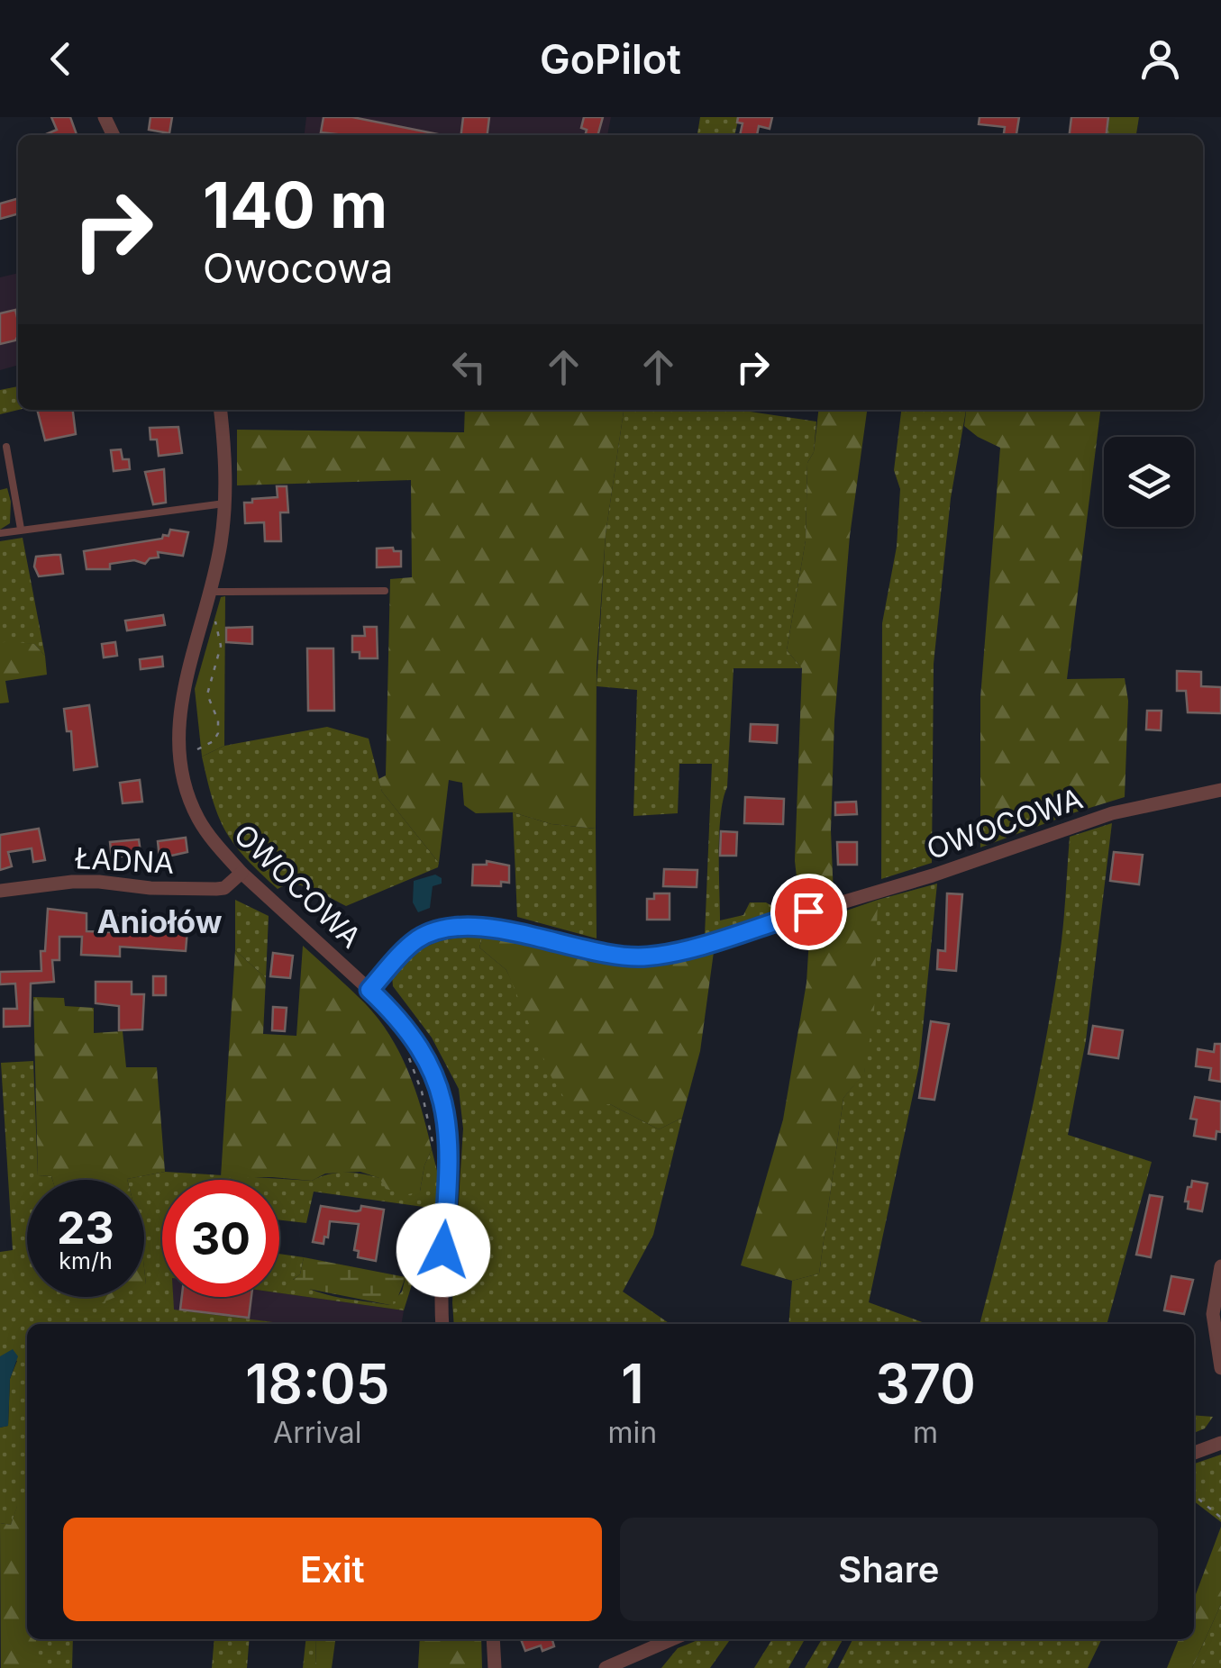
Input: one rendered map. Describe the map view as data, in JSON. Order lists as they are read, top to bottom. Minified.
{"streets":{"street":["OWOCOWA","ŁADNA"]},"crossings":[["OWOCOWA","ŁADNA"]],"districts":["Aniołów"],"page":{"header":"GoPilot","turn":["140 m","Owocowa"],"speed":"23 km/h","limit":"30","eta":["18:05","Arrival","1","min","370","m"],"buttons":["Exit","Share"]}}
